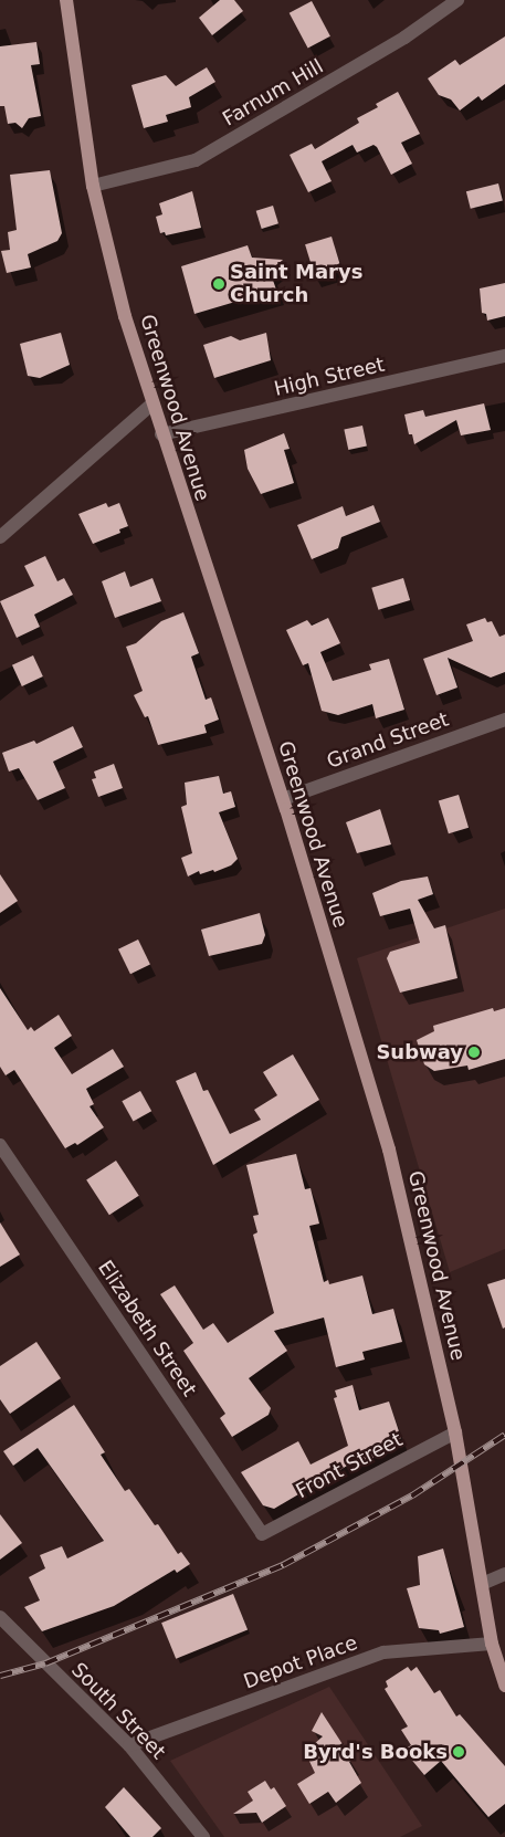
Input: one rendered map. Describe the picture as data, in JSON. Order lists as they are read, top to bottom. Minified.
{"streets":{"main road":["Greenwood Avenue"],"street":["Farnum Hill","High Street","Grand Street","Elizabeth Street","Front Street","Depot Place","South Street"]},"crossings":[["Farnum Hill","Greenwood Avenue"],["High Street","Greenwood Avenue"],["Greenwood Avenue","Grand Street"],["Greenwood Avenue","Front Street"],["Greenwood Avenue","Depot Place"],["Elizabeth Street","Front Street"],["Depot Place","South Street"]],"places":["Saint Marys Church","Subway","Byrd's Books"]}
